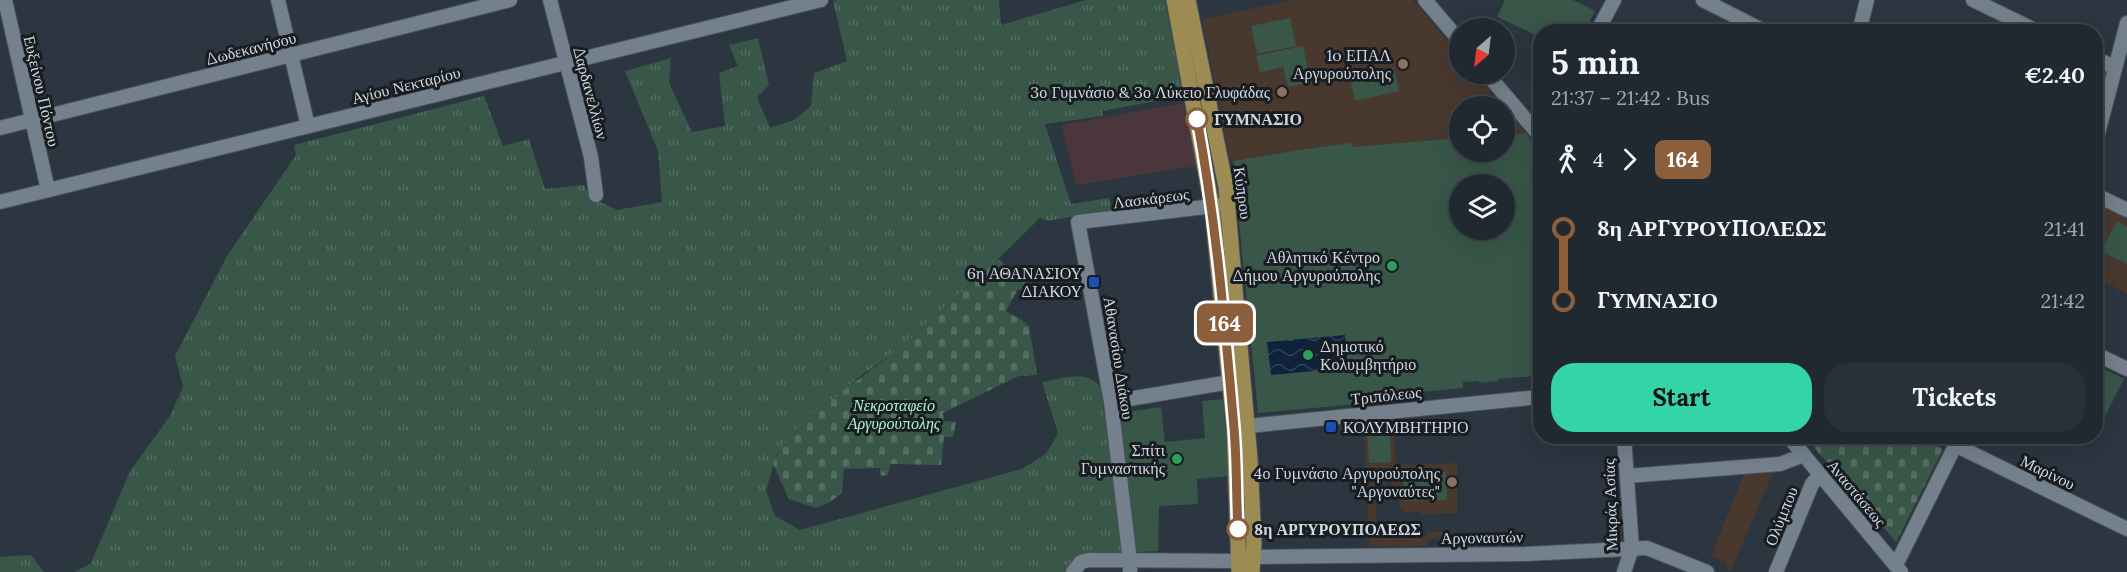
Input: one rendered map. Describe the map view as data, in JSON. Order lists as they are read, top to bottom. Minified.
{"streets":{"main road":["Κύπρου"],"street":["Δωδεκανήσου","Αγίου Νεκταρίου","Ευξείνου Πόντου","Δαρδανελλίων","Λασκάρεως","Αθανασίου Διάκου","Τριπόλεως","Μαρίνου","Αναστάσεως","Μικράς Ασίας","Ολύμπου","Αργοναυτών"]},"crossings":[["Δωδεκανήσου","Ευξείνου Πόντου"],["Αγίου Νεκταρίου","Ευξείνου Πόντου"],["Αγίου Νεκταρίου","Δαρδανελλίων"],["Κύπρου","Λασκάρεως"],["Κύπρου","Τριπόλεως"],["Κύπρου","Αργοναυτών"],["Λασκάρεως","Αθανασίου Διάκου"],["Αθανασίου Διάκου","Αργοναυτών"],["Αναστάσεως","Ολύμπου"],["Μικράς Ασίας","Αργοναυτών"]],"parks":["Νεκροταφείο Αργυρούπολης"],"places":{"other":["1o ΕΠΑΛ Αργυρούπολης","3ο Γυμνάσιο & 3ο Λύκειο Γλυφάδας","ΓΥΜΝΑΣΙΟ","Αθλητικό Κέντρο Δήμου Αργυρούπολης","Δημοτικό Κολυμβητήριο","Σπίτι Γυμναστικής","4ο Γυμνάσιο Αργυρούπολης \"Αργοναύτες\"","8η ΑΡΓΥΡΟΥΠΟΛΕΩΣ"],"transit":["6η ΑΘΑΝΑΣΙΟΥ ΔΙΑΚΟΥ","ΚΟΛΥΜΒΗΤΗΡΙΟ"]},"lines":["bus line 164"],"north":"bottom left","page":{"on_map":"164","heading":["5 min","21:37 – 21:42 · Bus","€2.40"],"legs":["4","164"],"list":[{"name":"8η ΑΡΓΥΡΟΥΠΟΛΕΩΣ","value":"21:41"},{"name":"ΓΥΜΝΑΣΙΟ","value":"21:42"}],"buttons":["Start","Tickets"]}}
